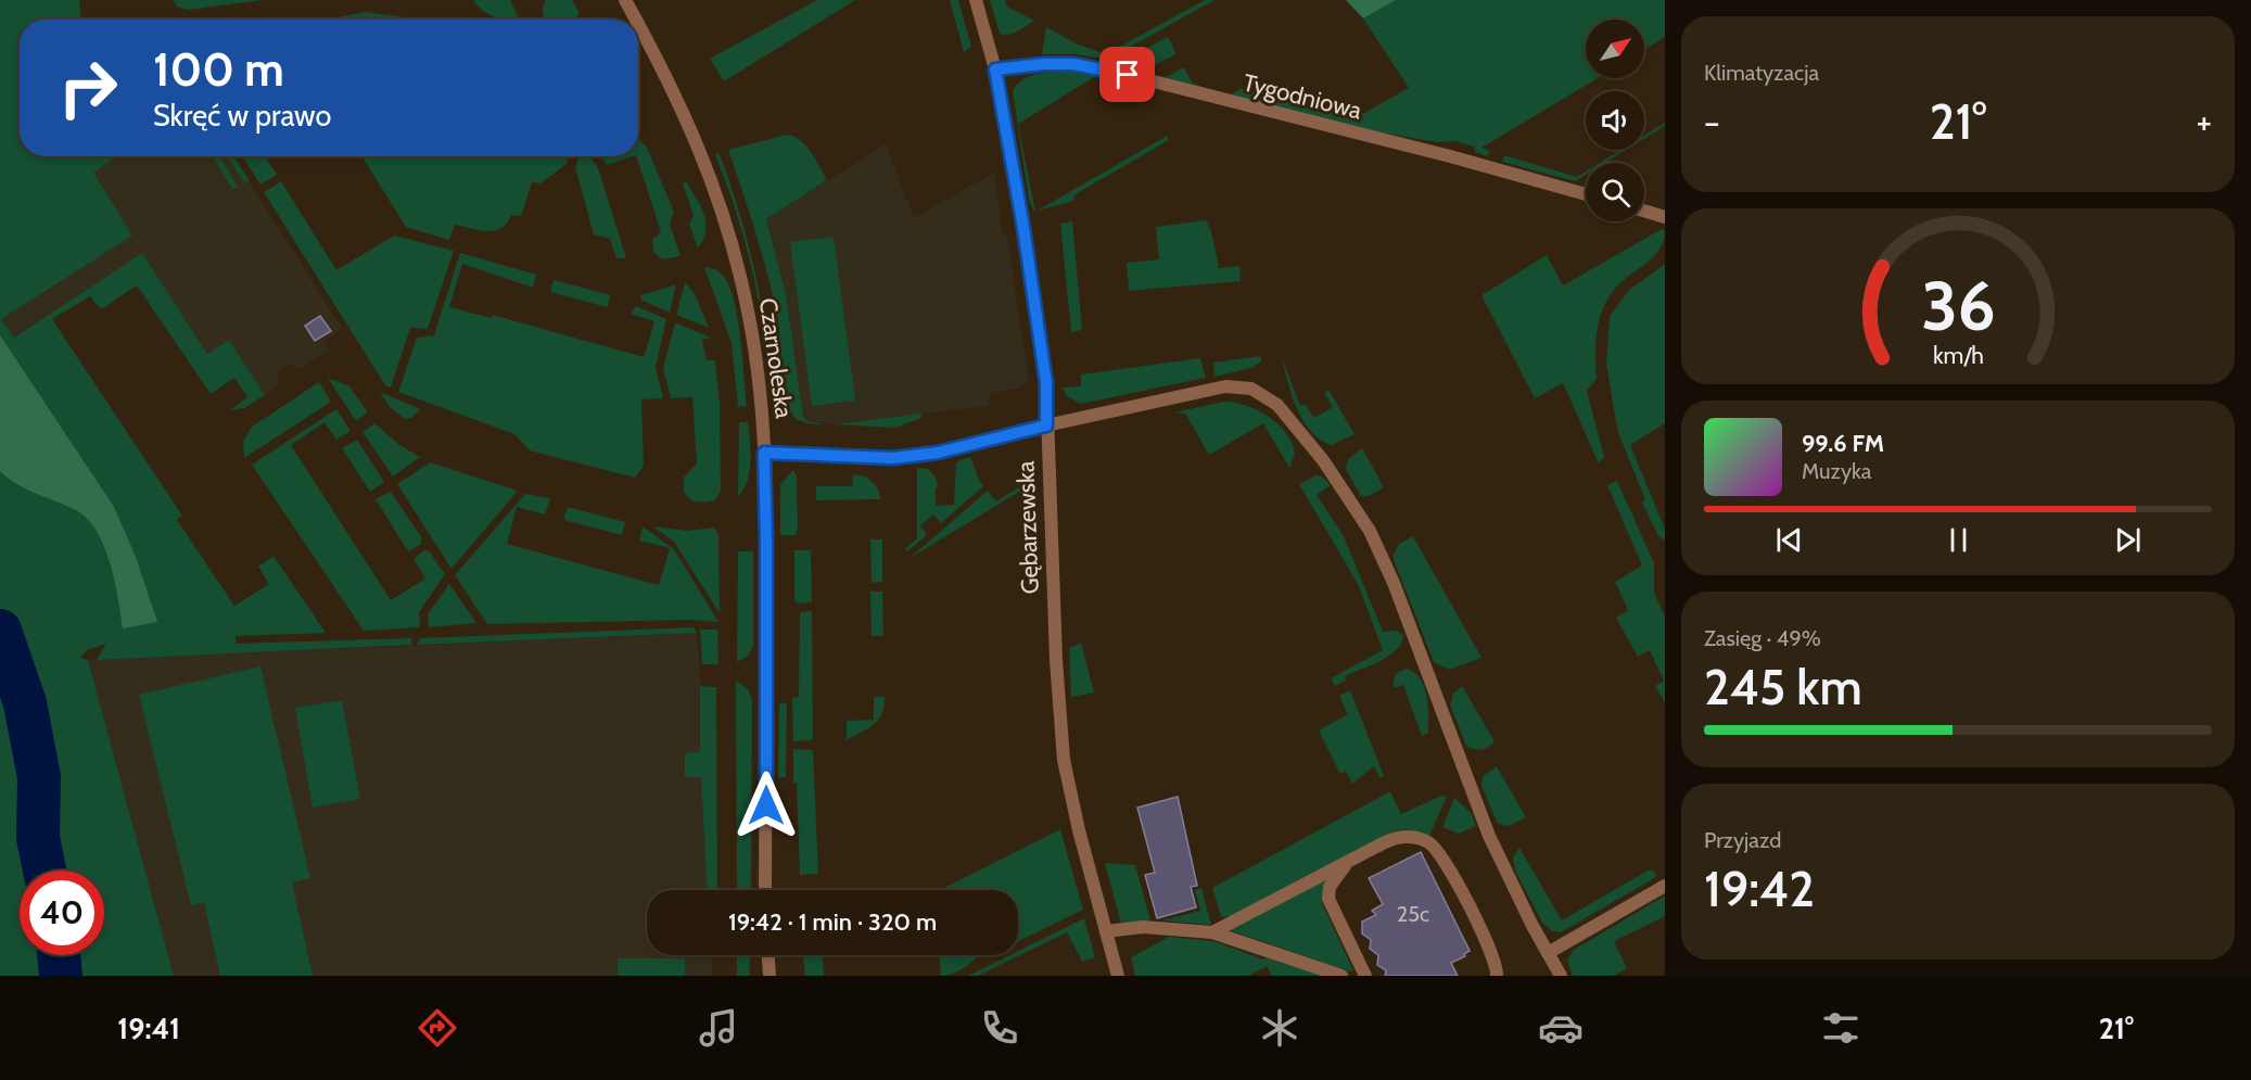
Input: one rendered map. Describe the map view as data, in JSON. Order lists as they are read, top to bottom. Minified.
{"streets":{"street":["Tygodniowa","Czarnoleska","Gębarzewska"]},"crossings":[["Tygodniowa","Gębarzewska"]],"house_numbers":["25c"],"north":"top right","page":{"tile":["Klimatyzacja",["Zasięg · 49%","245 km"],["Przyjazd","19:42"]],"turn":["100 m","Skręć w prawo"],"heat":["−","21°","+"],"song":["99.6 FM","Muzyka"],"limit":"40","trip":"19:42 · 1 min · 320 m","tabs":["19:41","21°"],"gauge":["36","km/h"]}}
